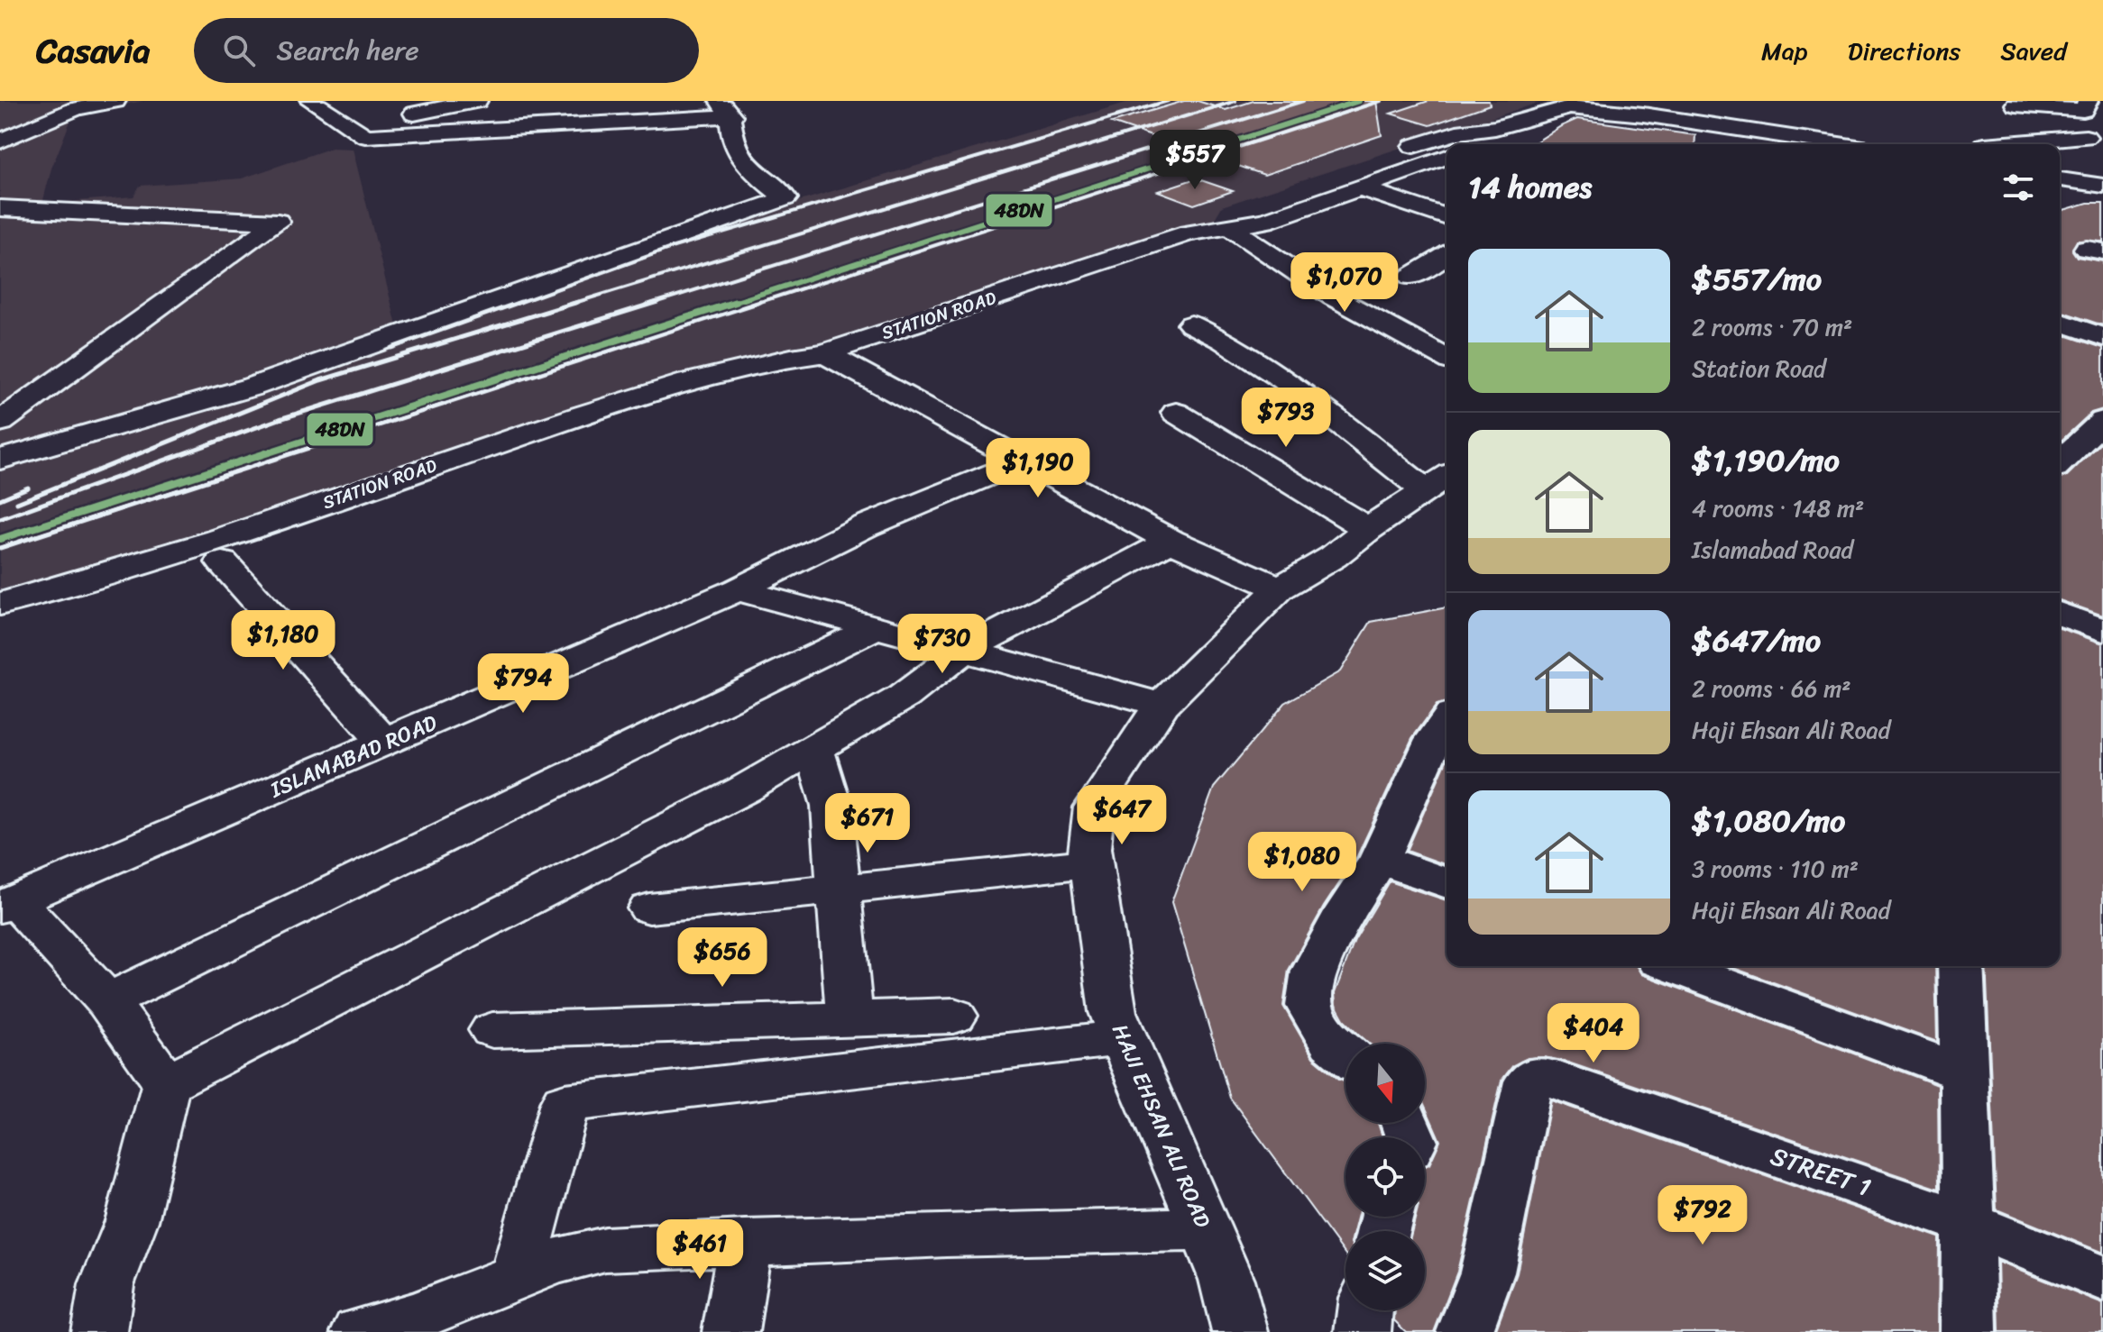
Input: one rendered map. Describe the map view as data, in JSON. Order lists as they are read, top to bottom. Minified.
{"streets":{"street":["STATION ROAD","ISLAMABAD ROAD","HAJI EHSAN ALI ROAD","STREET 1"]},"lines":["transit line 48DN"],"north":"bottom","page":{"header":"Casavia","search":"Search here","nav":["Map","Directions","Saved"],"price":["$557","$1,070","$793","$1,190","$1,180","$730","$794","$647","$671","$1,080","$656","$404","$792","$461"],"heading":"14 homes","list":[{"name":"$557/mo","note":"2 rooms · 70 m² · Station Road"},{"name":"$1,190/mo","note":"4 rooms · 148 m² · Islamabad Road"},{"name":"$647/mo","note":"2 rooms · 66 m² · Haji Ehsan Ali Road"},{"name":"$1,080/mo","note":"3 rooms · 110 m² · Haji Ehsan Ali Road"}]}}
